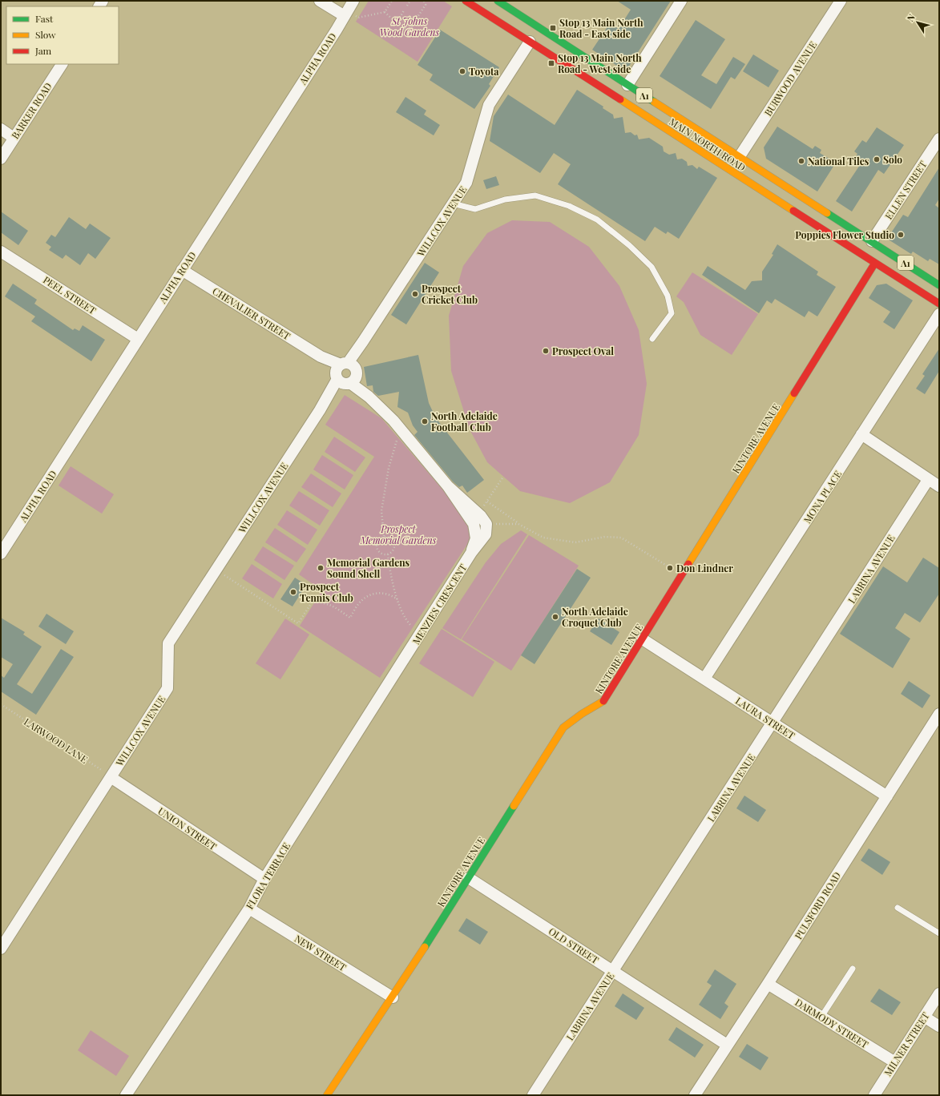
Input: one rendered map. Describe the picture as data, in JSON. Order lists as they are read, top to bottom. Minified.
{"streets":{"main road":["A1","MAIN NORTH ROAD","KINTORE AVENUE"],"street":["ALPHA ROAD","BURWOOD AVENUE","BARKER ROAD","ELLEN STREET","WILLCOX AVENUE","PEEL STREET","CHEVALIER STREET","MONA PLACE","LABRINA AVENUE","MENZIES CRESCENT","LAURA STREET","UNION STREET","FLORA TERRACE","PULSFORD ROAD","OLD STREET","NEW STREET","DARMODY STREET","MILNER STREET"],"path":["LARWOOD LANE"]},"crossings":[["ALPHA ROAD","PEEL STREET"],["ALPHA ROAD","CHEVALIER STREET"],["BURWOOD AVENUE","MAIN NORTH ROAD"],["MAIN NORTH ROAD","ELLEN STREET"],["MAIN NORTH ROAD","WILLCOX AVENUE"],["MAIN NORTH ROAD","KINTORE AVENUE"],["WILLCOX AVENUE","CHEVALIER STREET"],["WILLCOX AVENUE","MENZIES CRESCENT"],["WILLCOX AVENUE","LARWOOD LANE"],["WILLCOX AVENUE","UNION STREET"],["CHEVALIER STREET","MENZIES CRESCENT"],["KINTORE AVENUE","LAURA STREET"],["KINTORE AVENUE","OLD STREET"],["KINTORE AVENUE","NEW STREET"],["MONA PLACE","LAURA STREET"],["LABRINA AVENUE","LAURA STREET"],["LABRINA AVENUE","OLD STREET"],["MENZIES CRESCENT","FLORA TERRACE"],["LAURA STREET","PULSFORD ROAD"],["LARWOOD LANE","UNION STREET"],["UNION STREET","FLORA TERRACE"],["FLORA TERRACE","NEW STREET"],["PULSFORD ROAD","OLD STREET"],["PULSFORD ROAD","DARMODY STREET"],["DARMODY STREET","MILNER STREET"]],"parks":["St Johns Wood Gardens","Prospect Memorial Gardens"],"places":{"transit":["Stop 13 Main North Road - East side","Stop 13 Main North Road - West side"],"other":["Toyota","Solo","National Tiles","Poppies Flower Studio","Prospect Cricket Club","Prospect Oval","North Adelaide Football Club","Memorial Gardens Sound Shell","Don Lindner","Prospect Tennis Club","North Adelaide Croquet Club"]},"legend":["Fast","Slow","Jam"],"north":"top left"}
